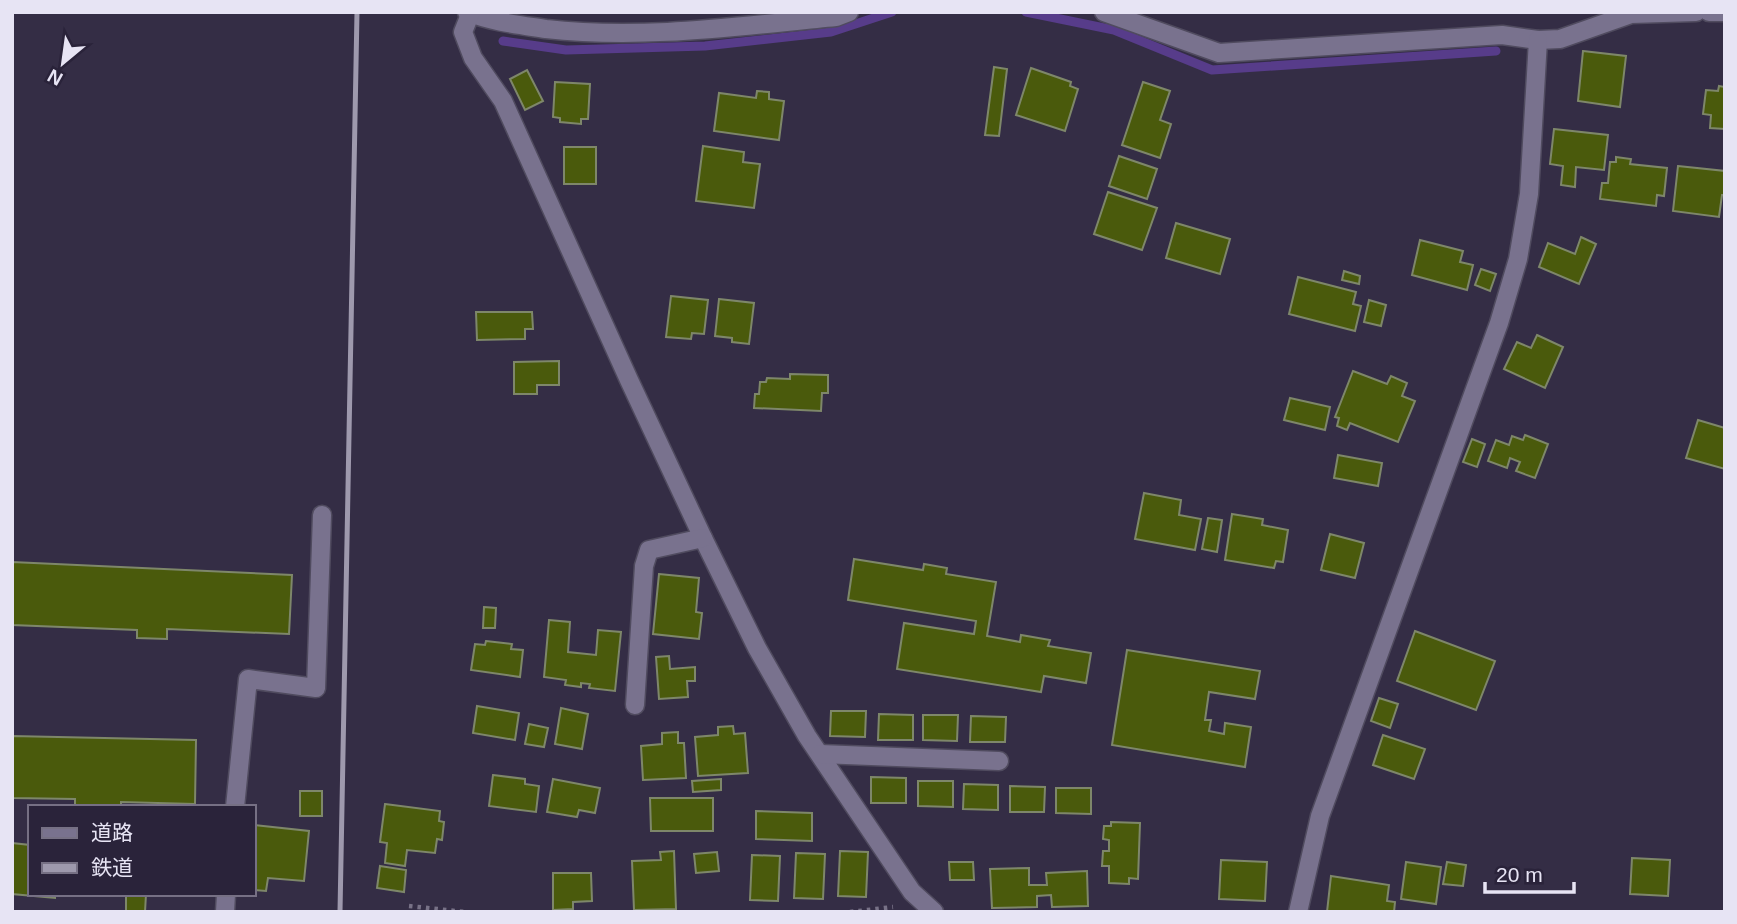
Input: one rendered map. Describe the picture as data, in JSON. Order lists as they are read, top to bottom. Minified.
{"legend":["道路","鉄道"],"scale_bar":"20 m","north":"bottom left"}
